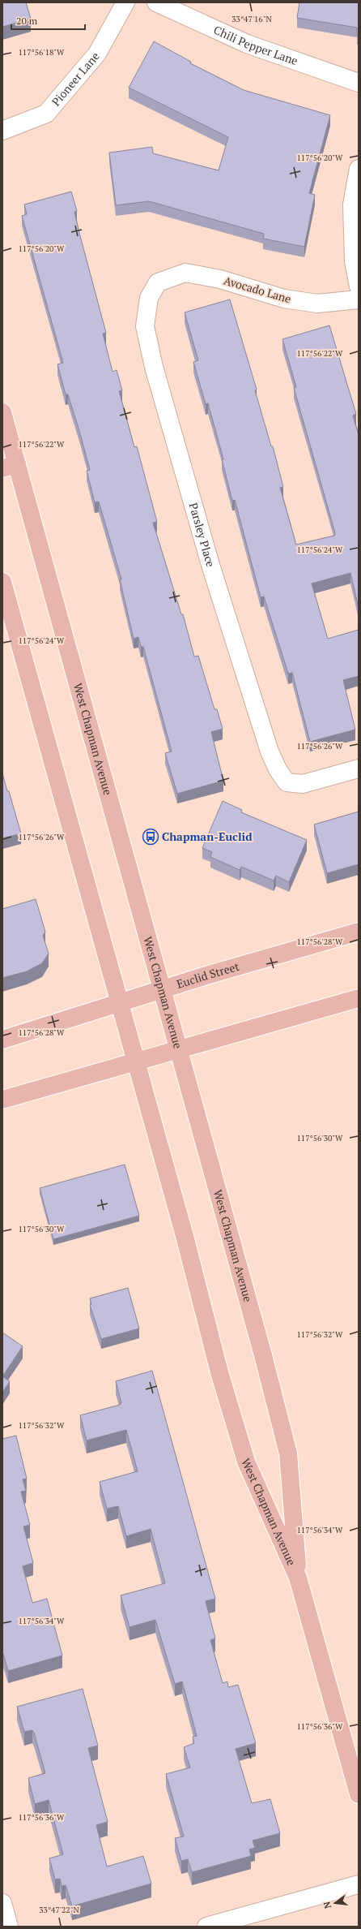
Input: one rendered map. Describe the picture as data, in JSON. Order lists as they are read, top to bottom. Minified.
{"streets":{"main road":["West Chapman Avenue","Euclid Street"],"street":["Chili Pepper Lane","Pioneer Lane","Avocado Lane","Parsley Place"]},"crossings":[["Avocado Lane","Parsley Place"],["West Chapman Avenue","Euclid Street"]],"places":{"bus stop":["Chapman-Euclid"]},"scale_bar":"20 m","north":"left","coordinates":["33°47'16\"N","117°56'18\"W","117°56'20\"W","117°56'22\"W","117°56'24\"W","117°56'26\"W","117°56'28\"W","117°56'30\"W","117°56'32\"W","117°56'34\"W","117°56'36\"W","33°47'22\"N"]}
